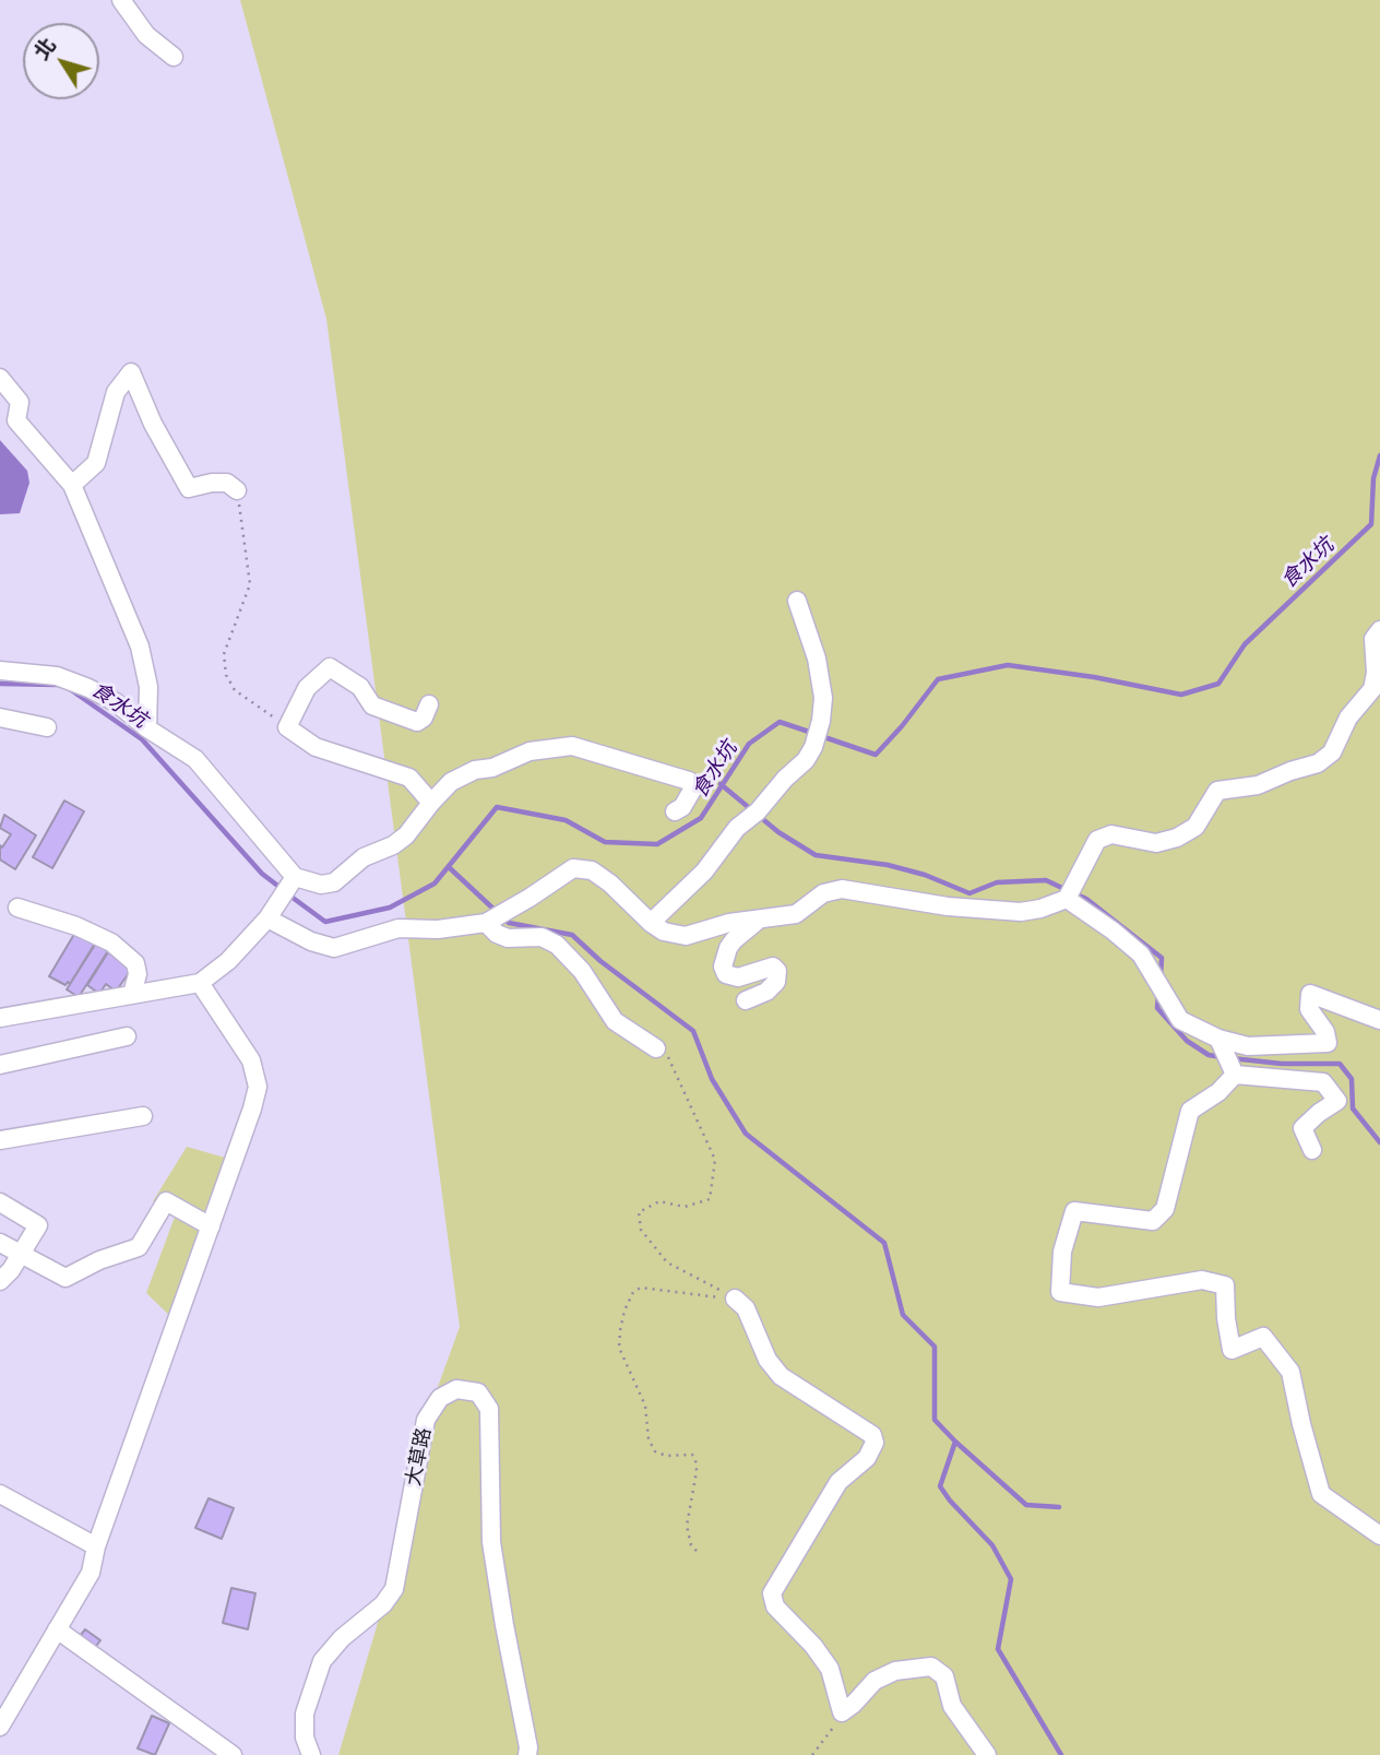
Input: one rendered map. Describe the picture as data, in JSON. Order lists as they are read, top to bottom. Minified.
{"streets":{"street":["大草路"]},"water":["食水坑"],"north":"top left"}
